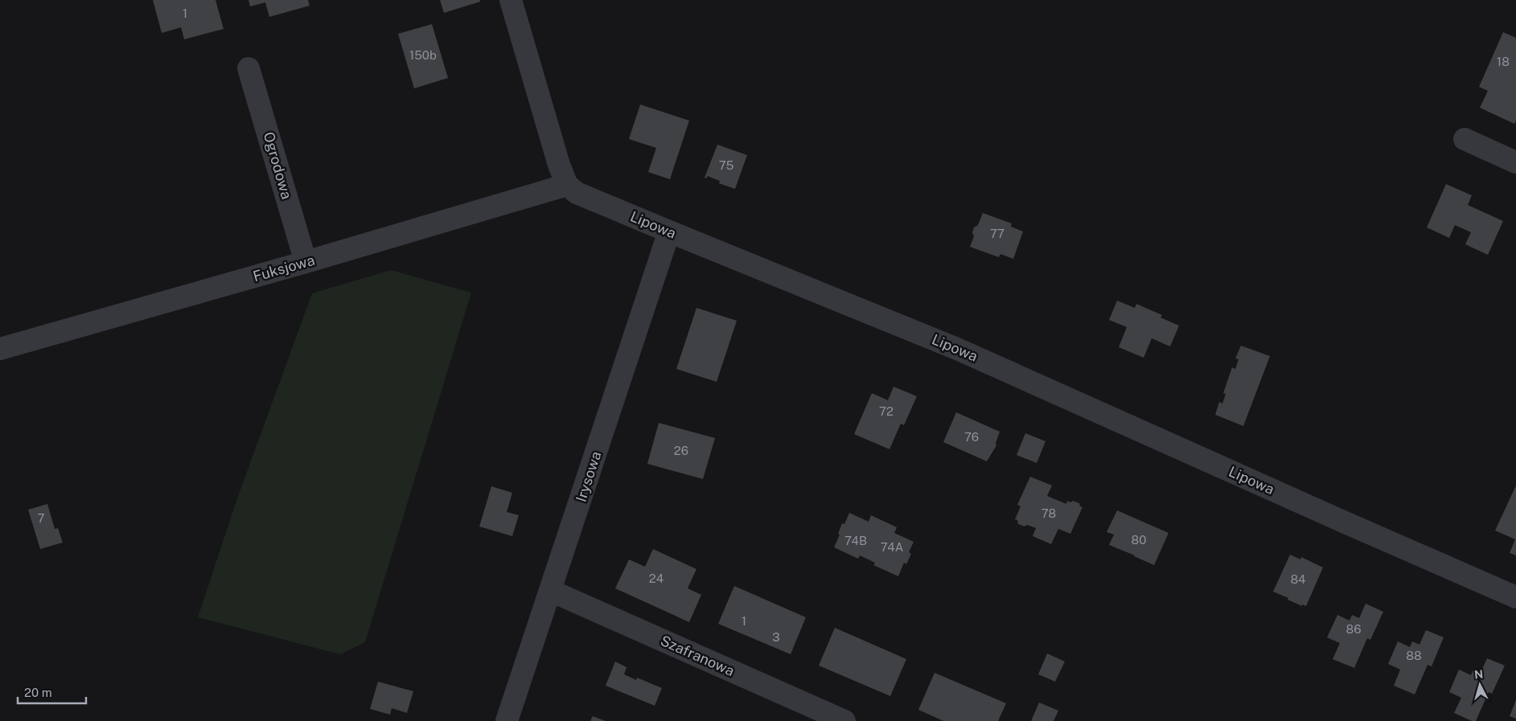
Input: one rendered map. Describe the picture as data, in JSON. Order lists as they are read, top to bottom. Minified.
{"streets":{"street":["Ogrodowa","Lipowa","Fuksjowa","Irysowa","Szafranowa"]},"crossings":[["Ogrodowa","Fuksjowa"],["Lipowa","Fuksjowa"],["Lipowa","Irysowa"],["Irysowa","Szafranowa"]],"house_numbers":["1","150b","18","75","77","72","76","26","78","7","80","74B","74A","24","84","1","86","3","88"],"scale_bar":"20 m","north":"top"}
